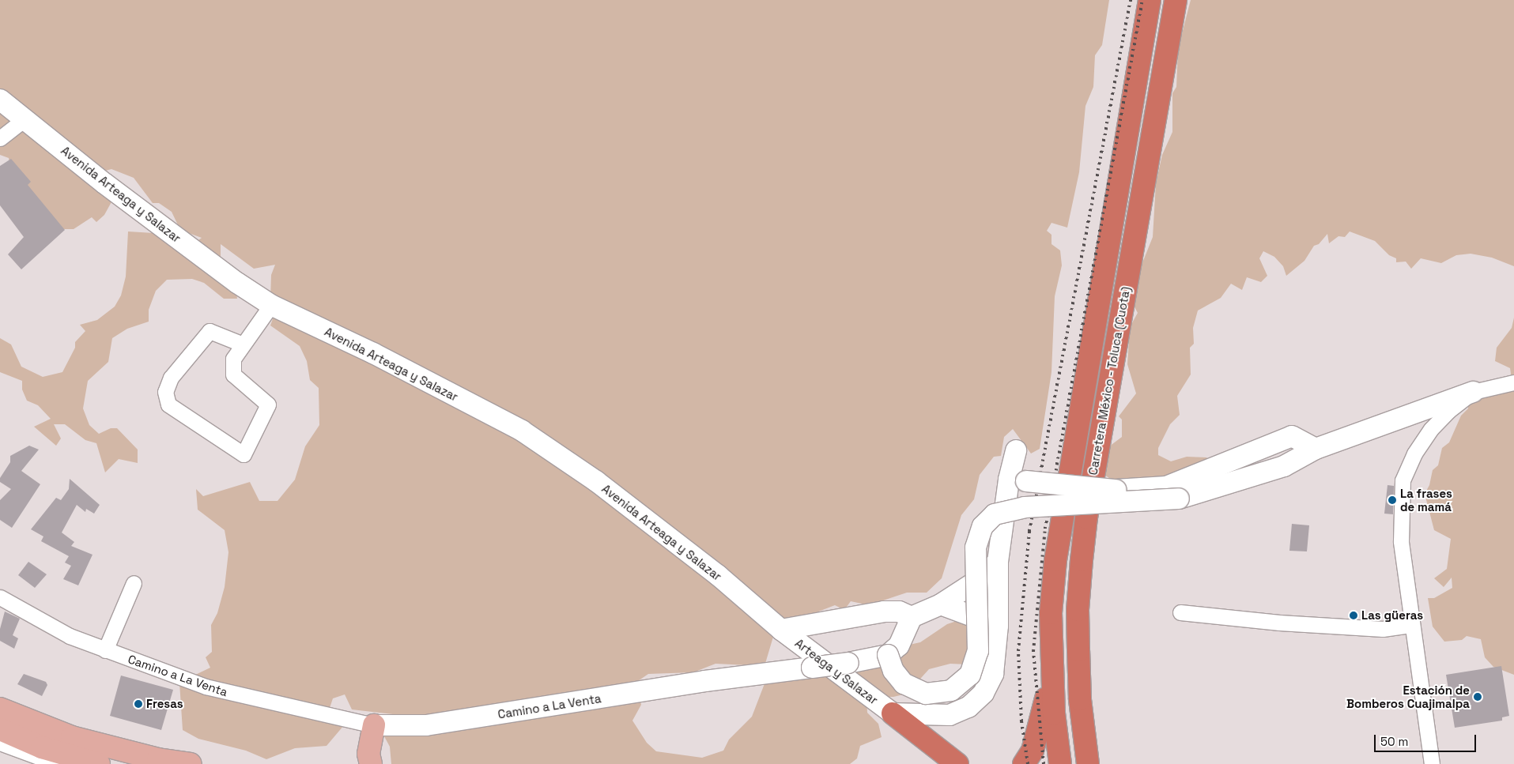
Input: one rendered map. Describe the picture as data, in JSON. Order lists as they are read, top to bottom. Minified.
{"streets":{"highway":["Carretera México - Toluca (Cuota)"],"street":["Avenida Arteaga y Salazar","Arteaga y Salazar","Camino a La Venta"]},"crossings":[["Avenida Arteaga y Salazar","Arteaga y Salazar"]],"places":["La frases de mamá","Las güeras","Estación de Bomberos Cuajimalpa","Fresas"],"scale_bar":"50 m"}
